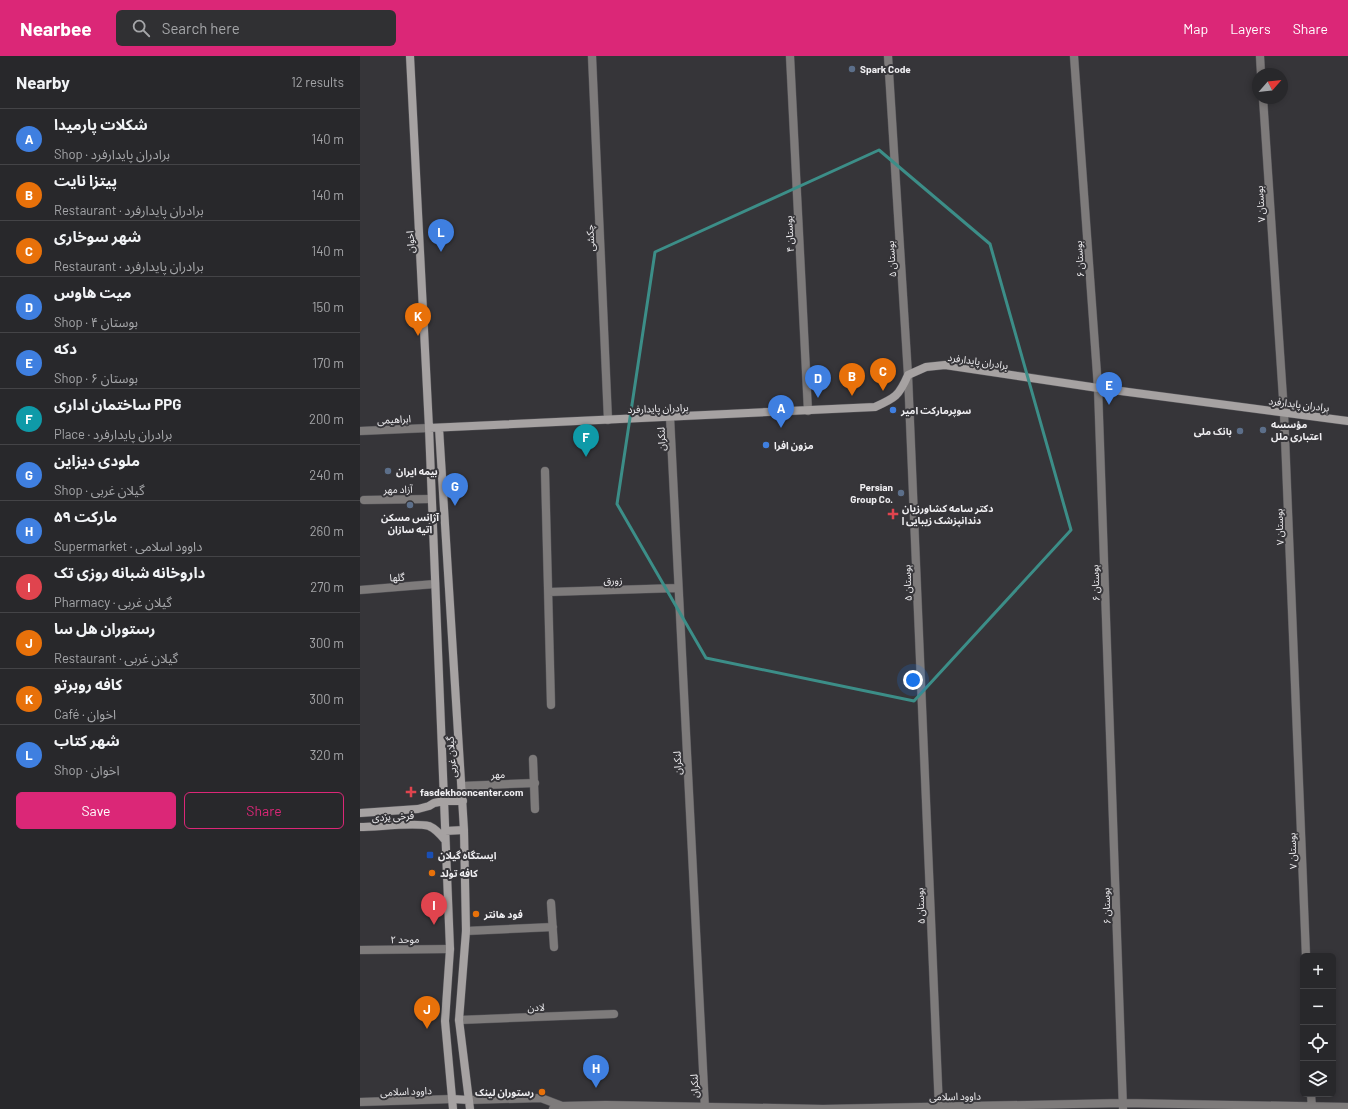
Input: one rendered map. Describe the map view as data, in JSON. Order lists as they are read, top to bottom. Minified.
{"streets":{"main road":["اخوان","برادران پایدارفرد","گیلان غربی","فرخی یزدی"],"street":["بوستان ۷","بوستان ۴","چکشی","بوستان ۵","بوستان ۶","ابراهیمی","لنکران","آزاد مهر","گلها","زورق","مهر","موحد ۲","لادن","داوود اسلامی"]},"crossings":[["بوستان ۷","برادران پایدارفرد"],["بوستان ۴","برادران پایدارفرد"],["چکشی","برادران پایدارفرد"],["اخوان","برادران پایدارفرد"],["اخوان","ابراهیمی"],["اخوان","گیلان غربی"],["بوستان ۵","برادران پایدارفرد"],["بوستان ۵","داوود اسلامی"],["بوستان ۶","برادران پایدارفرد"],["بوستان ۶","داوود اسلامی"],["برادران پایدارفرد","ابراهیمی"],["برادران پایدارفرد","لنکران"],["برادران پایدارفرد","گیلان غربی"],["ابراهیمی","گیلان غربی"],["لنکران","زورق"],["لنکران","داوود اسلامی"],["آزاد مهر","گیلان غربی"],["گلها","گیلان غربی"],["گیلان غربی","مهر"],["گیلان غربی","فرخی یزدی"],["گیلان غربی","موحد ۲"],["گیلان غربی","لادن"],["گیلان غربی","داوود اسلامی"]],"places":{"other":["Spark Code","سوپرمارکت امیر","مؤسسه اعتباری ملل","بانک ملی","مزون افرا","بیمه ایران","Persian Group Co.","آژانس مسکن اتیه سازان","کافه تولد","فود هانتر","رستوران لینک"],"health":["دکتر سامه کشاورزیان | دندانپزشک زیبایی","fasdekhooncenter.com"],"transit":["ایستگاه گیلان"]},"north":"top right","page":{"header":"Nearbee","search":"Search here","nav":["Map","Layers","Share"],"heading":["Nearby","12 results"],"list":[{"mark":"A","name":"شکلات پارمیدا","note":"Shop · برادران پایدارفرد","value":"140 m"},{"mark":"B","name":"پیتزا نایت","note":"Restaurant · برادران پایدارفرد","value":"140 m"},{"mark":"C","name":"شهر سوخاری","note":"Restaurant · برادران پایدارفرد","value":"140 m"},{"mark":"D","name":"میت هاوس","note":"Shop · بوستان ۴","value":"150 m"},{"mark":"E","name":"دکه","note":"Shop · بوستان ۶","value":"170 m"},{"mark":"F","name":"ساختمان اداری PPG","note":"Place · برادران پایدارفرد","value":"200 m"},{"mark":"G","name":"ملودی دیزاین","note":"Shop · گیلان غربی","value":"240 m"},{"mark":"H","name":"مارکت ۵۹","note":"Supermarket · داوود اسلامی","value":"260 m"},{"mark":"I","name":"داروخانه شبانه روزی تک","note":"Pharmacy · گیلان غربی","value":"270 m"},{"mark":"J","name":"رستوران هل سا","note":"Restaurant · گیلان غربی","value":"300 m"},{"mark":"K","name":"کافه روبرتو","note":"Café · اخوان","value":"300 m"},{"mark":"L","name":"شهر کتاب","note":"Shop · اخوان","value":"320 m"}],"pins":["L","K","C","B","D","E","A","F","G","I","J","H"],"buttons":["Save","Share"],"map_buttons":["+","−"]}}
